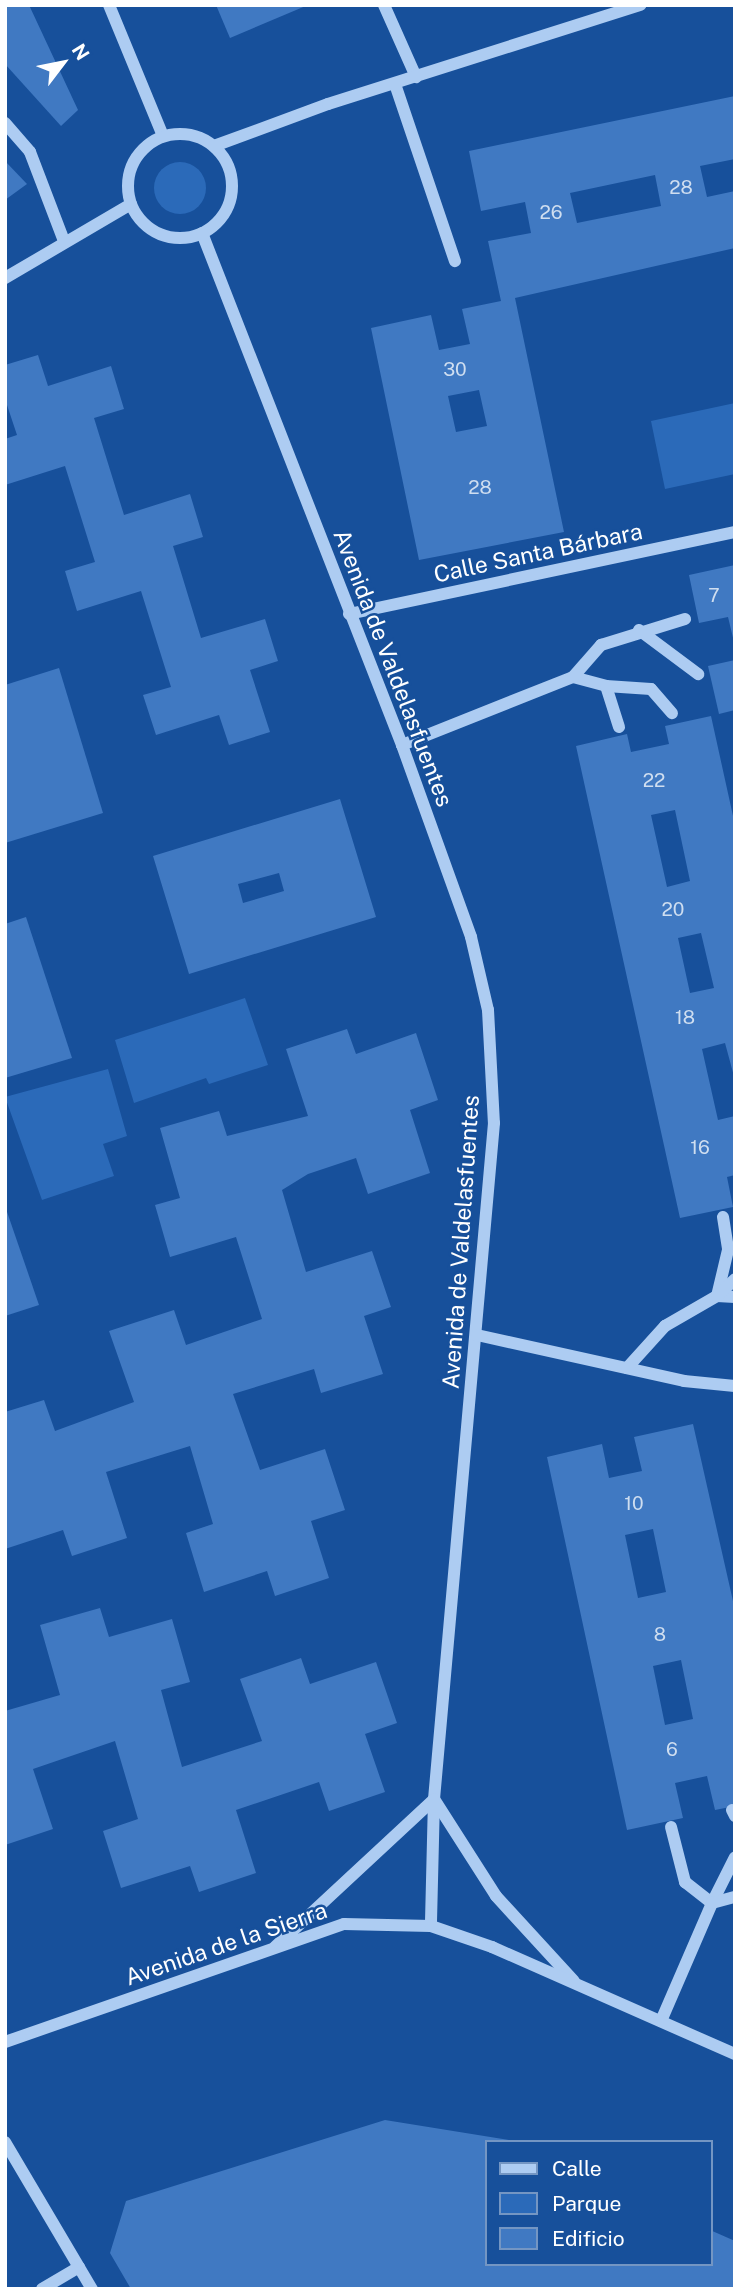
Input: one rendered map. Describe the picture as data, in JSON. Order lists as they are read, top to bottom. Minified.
{"streets":{"street":["Calle Santa Bárbara","Avenida de Valdelasfuentes","Avenida de la Sierra"]},"crossings":[["Calle Santa Bárbara","Avenida de Valdelasfuentes"],["Avenida de Valdelasfuentes","Avenida de la Sierra"]],"house_numbers":["28","26","30","28","7","22","20","18","16","10","8","6"],"legend":["Calle","Parque","Edificio"],"north":"top right"}
